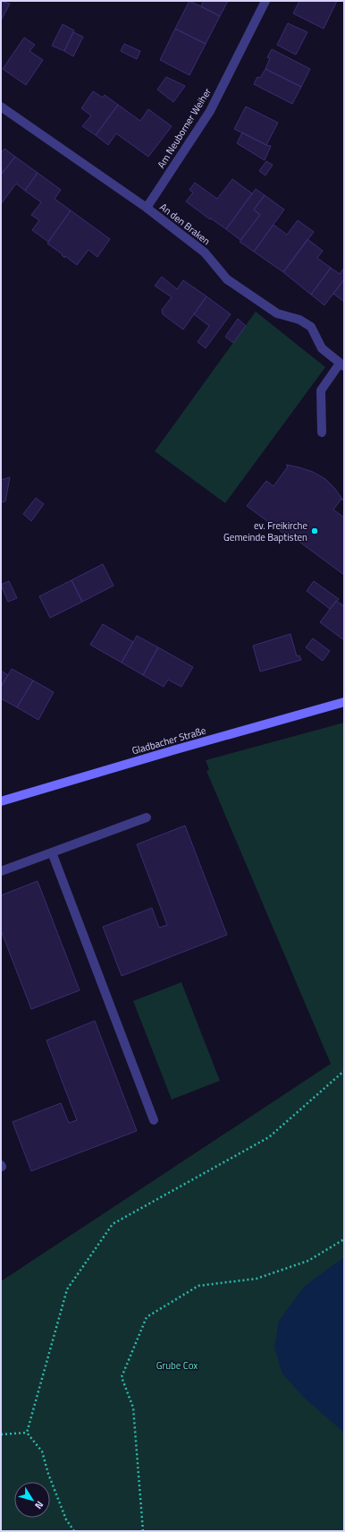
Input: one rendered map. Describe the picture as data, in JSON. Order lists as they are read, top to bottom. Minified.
{"streets":{"main road":["Gladbacher Straße"],"street":["Am Neuborner Weiher","An den Braken"]},"crossings":[["Am Neuborner Weiher","An den Braken"]],"parks":["Grube Cox"],"places":["ev. Freikirche Gemeinde Baptisten"],"north":"bottom right"}
